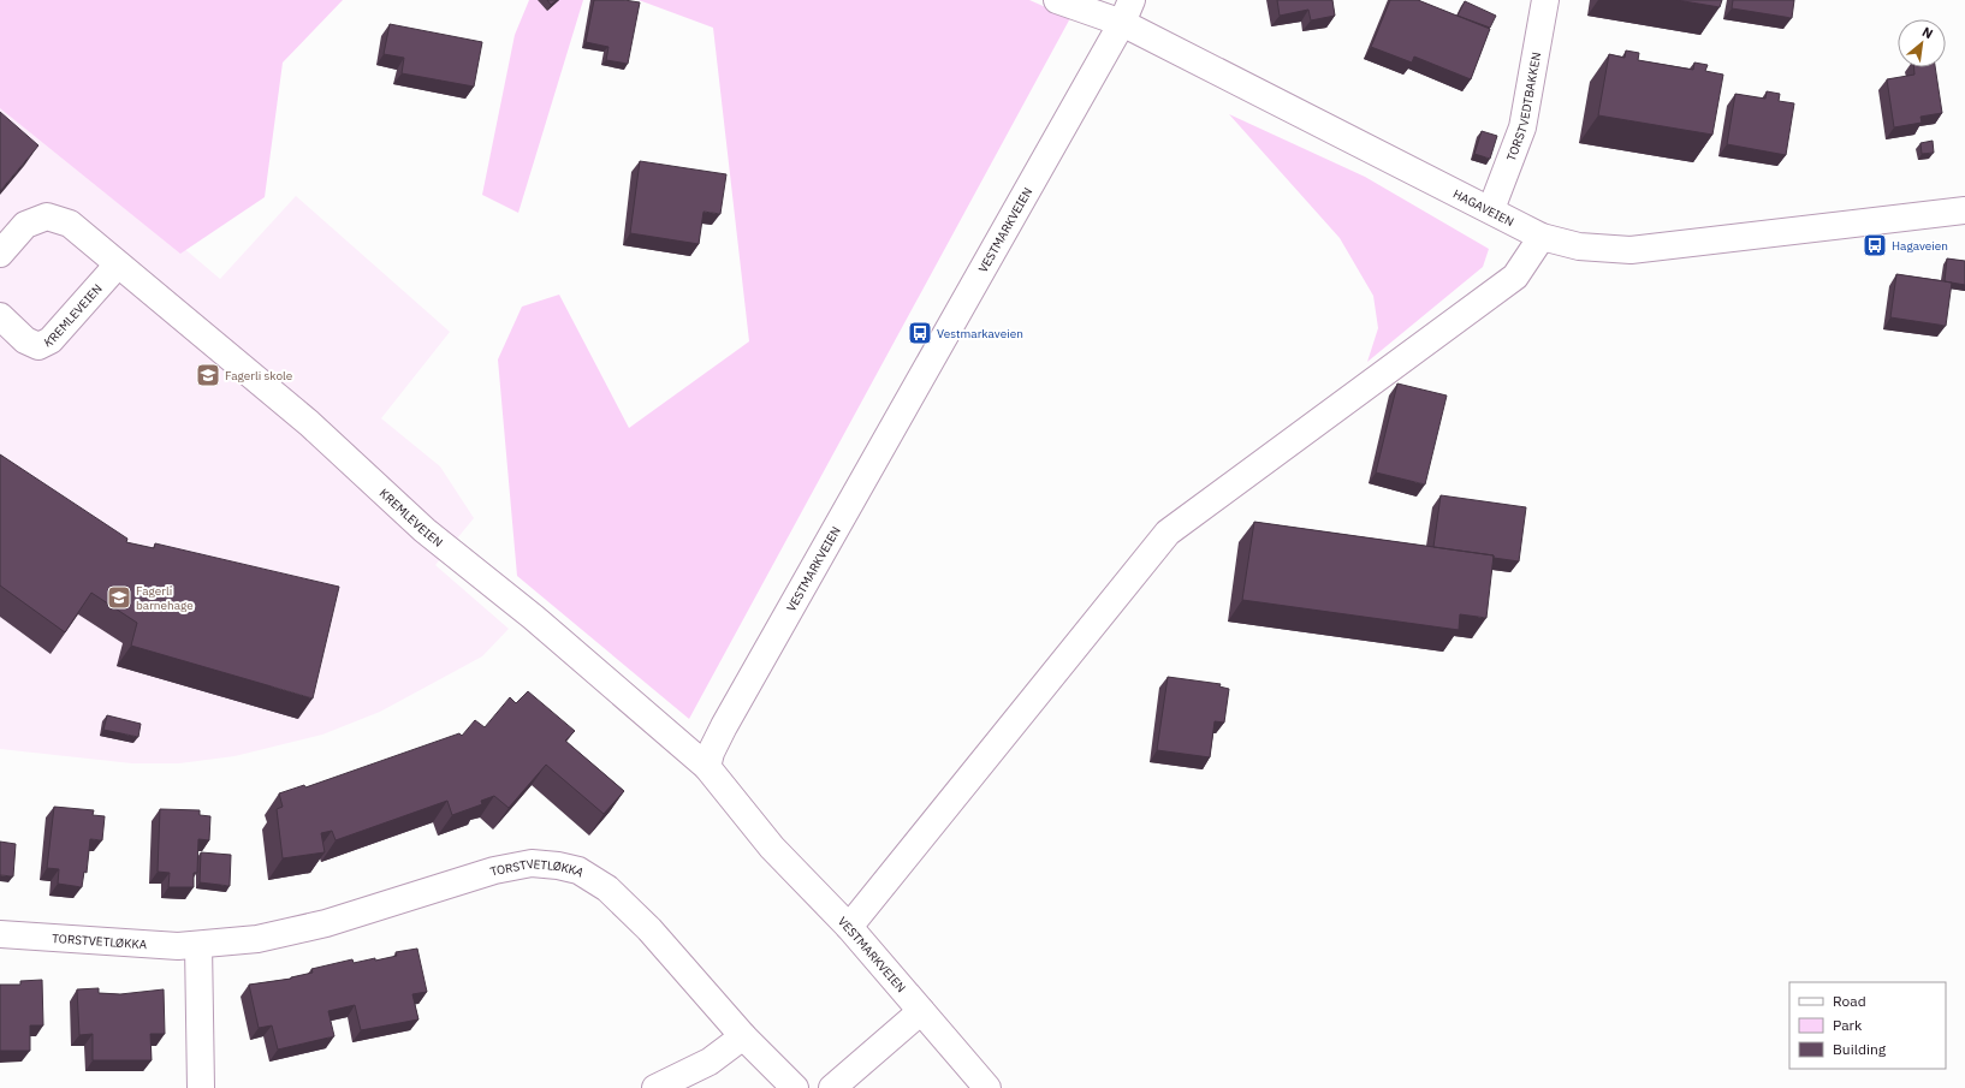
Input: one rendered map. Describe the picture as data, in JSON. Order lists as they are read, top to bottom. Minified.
{"streets":{"street":["TORSTVEDTBAKKEN","HAGAVEIEN","VESTMARKVEIEN","KREMLEVEIEN","TORSTVETLØKKA"]},"crossings":[["TORSTVEDTBAKKEN","HAGAVEIEN"],["HAGAVEIEN","VESTMARKVEIEN"],["VESTMARKVEIEN","KREMLEVEIEN"]],"places":{"bus stop":["Hagaveien","Vestmarkaveien"],"school or university":["Fagerli skole","Fagerli barnehage"]},"legend":["Road","Park","Building"],"north":"top right"}
